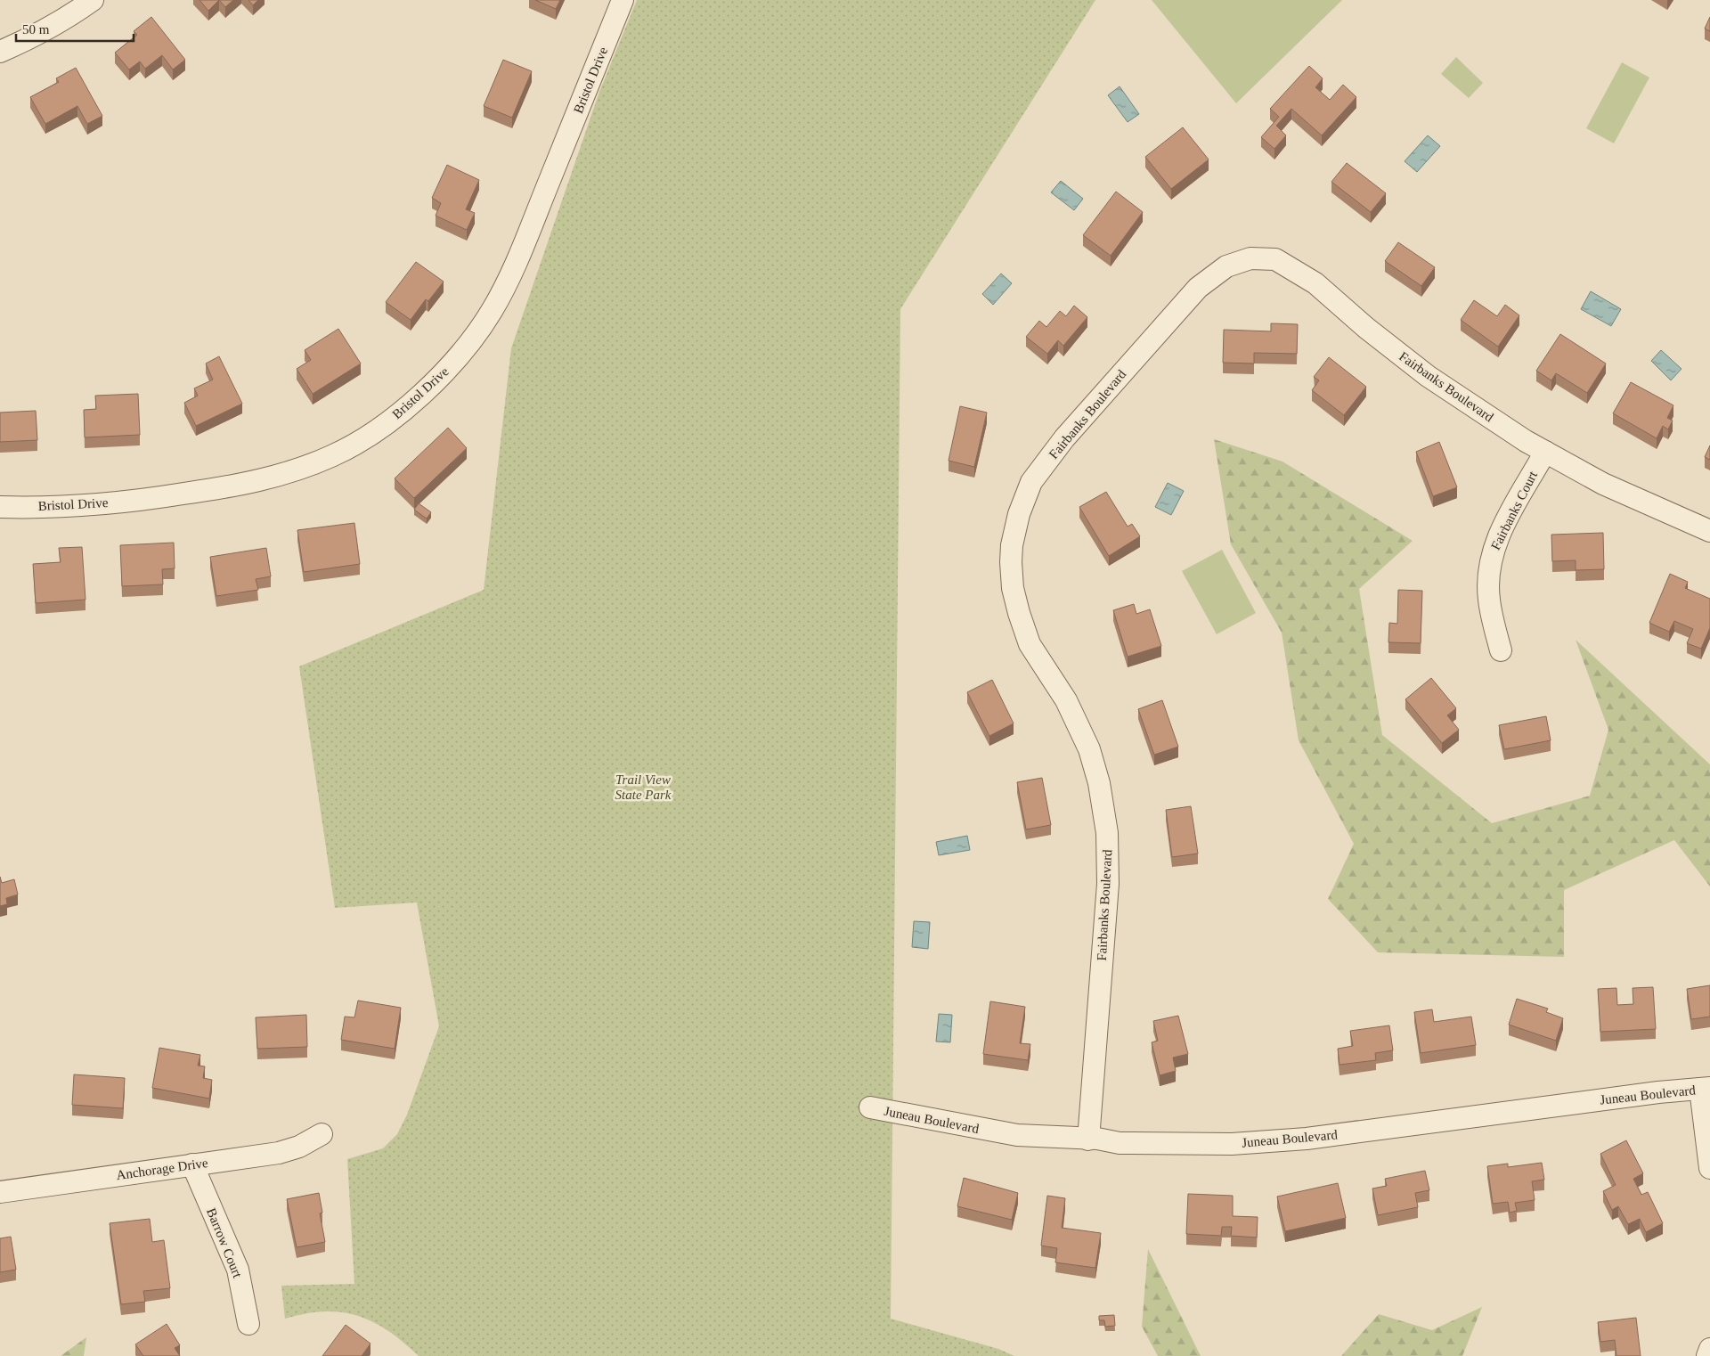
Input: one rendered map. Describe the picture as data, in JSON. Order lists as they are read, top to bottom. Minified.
{"streets":{"street":["Bristol Drive","Fairbanks Boulevard","Fairbanks Court","Juneau Boulevard","Anchorage Drive","Barrow Court"]},"crossings":[["Fairbanks Boulevard","Fairbanks Court"],["Fairbanks Boulevard","Juneau Boulevard"],["Anchorage Drive","Barrow Court"]],"parks":["Trail View State Park"],"scale_bar":"50 m"}
